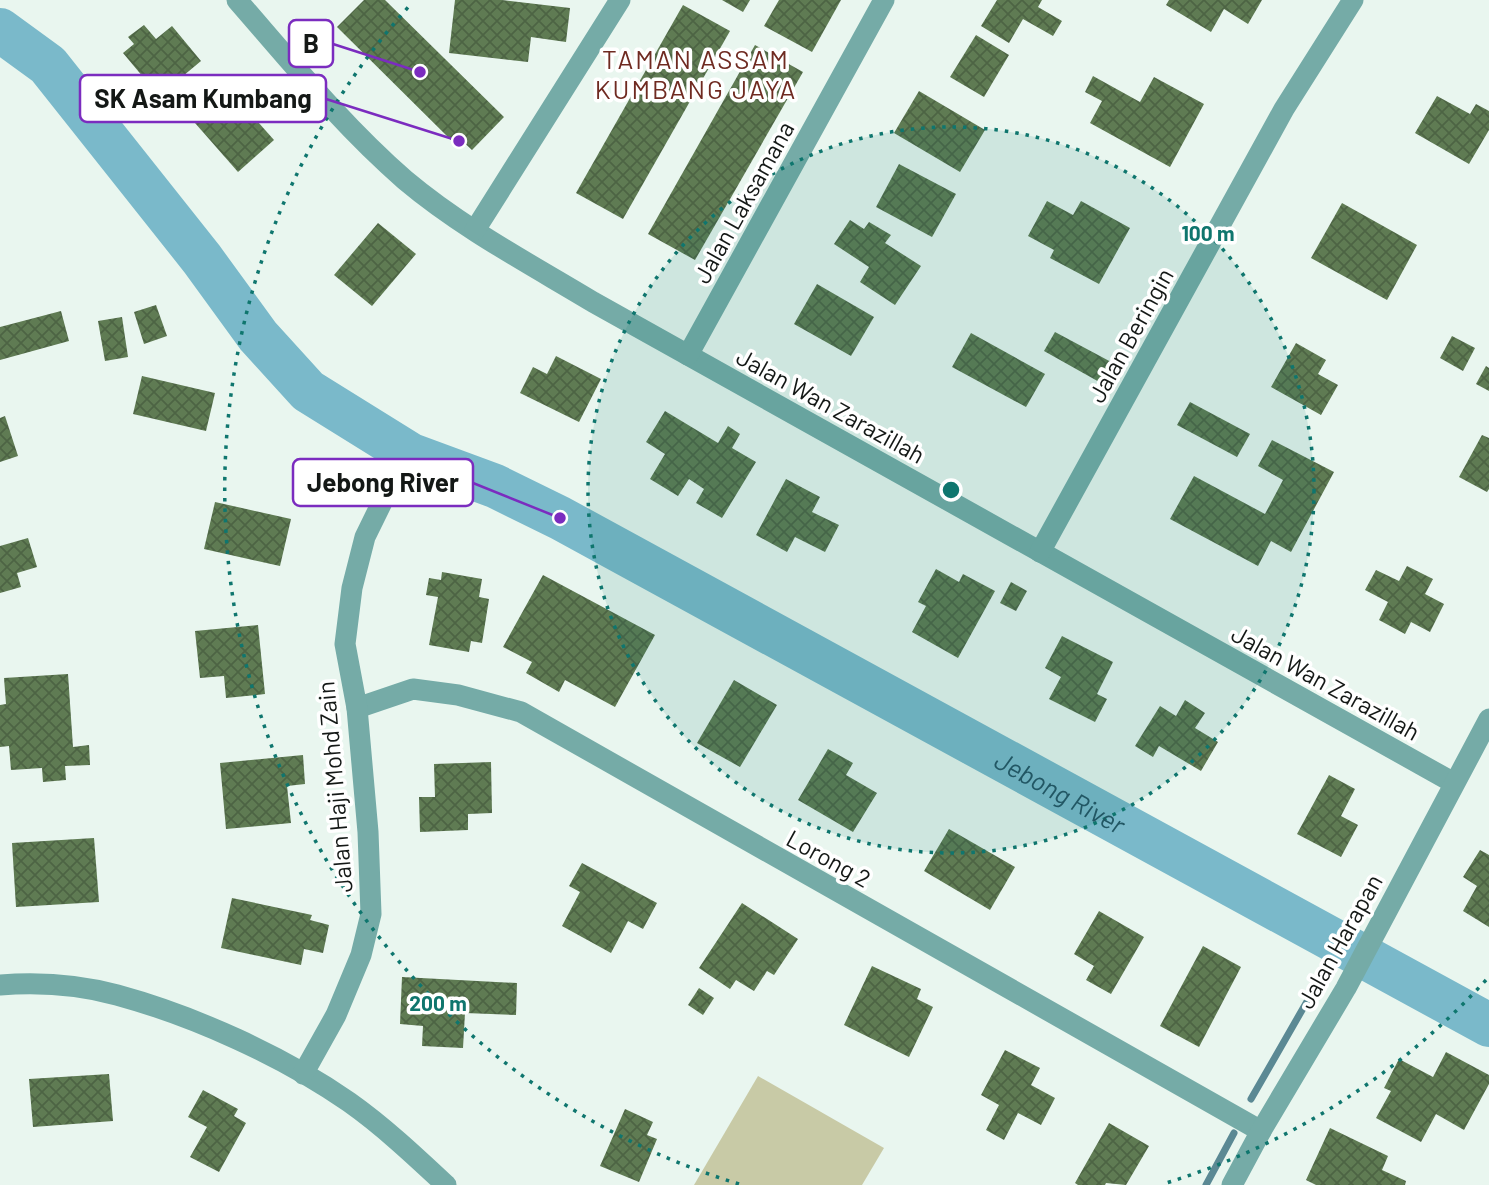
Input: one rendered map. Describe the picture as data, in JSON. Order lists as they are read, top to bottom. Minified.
{"streets":{"street":["Jalan Laksamana","Jalan Beringin","Jalan Wan Zarazillah","Jalan Haji Mohd Zain","Lorong 2","Jalan Harapan"]},"crossings":[["Jalan Laksamana","Jalan Wan Zarazillah"],["Jalan Beringin","Jalan Wan Zarazillah"],["Jalan Wan Zarazillah","Jalan Harapan"],["Jalan Haji Mohd Zain","Lorong 2"],["Lorong 2","Jalan Harapan"]],"districts":["TAMAN ASSAM KUMBANG JAYA"],"water":["Jebong River"],"places":["B","SK Asam Kumbang","Jebong River"],"rings":["100 m","200 m"]}
